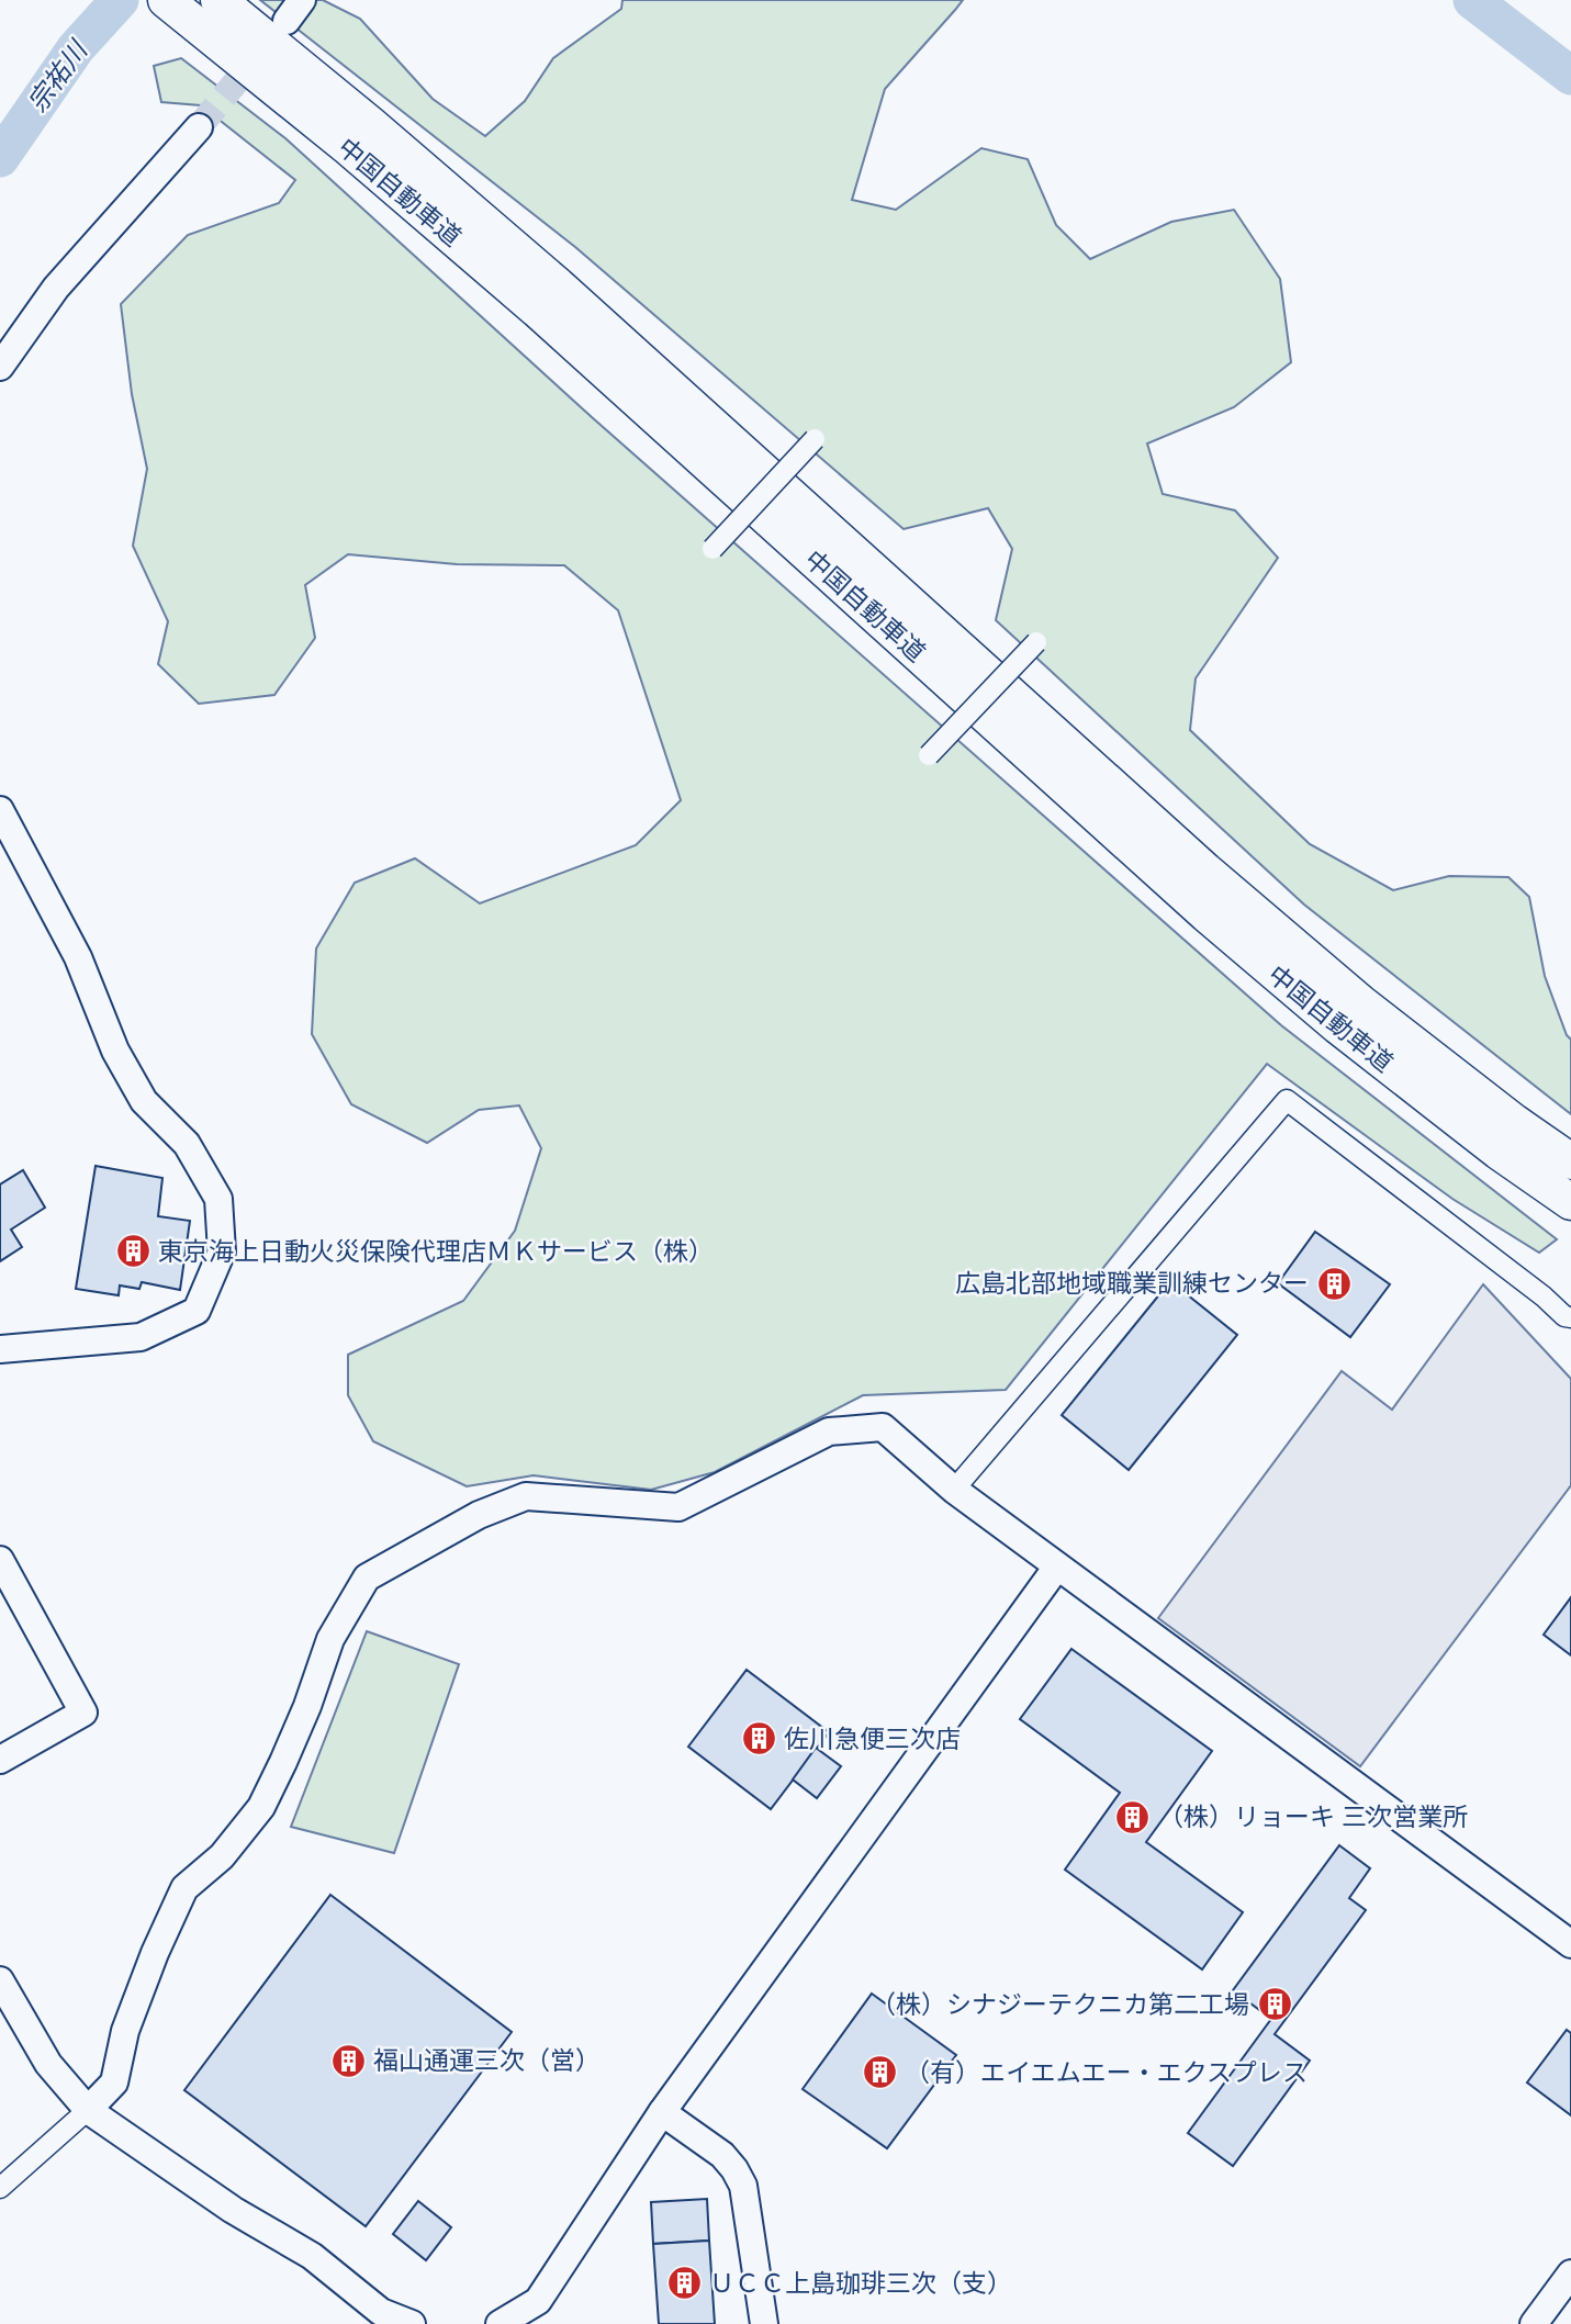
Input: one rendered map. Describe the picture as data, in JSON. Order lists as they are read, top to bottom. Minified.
{"streets":{"highway":["中国自動車道"]},"water":["宗祐川"],"places":{"building":["東京海上日動火災保険代理店ＭＫサービス（株）","広島北部地域職業訓練センター","佐川急便三次店","（株）リョーキ 三次営業所","（株）シナジーテクニカ第二工場","福山通運三次（営）","（有）エイエムエー・エクスプレス","ＵＣＣ上島珈琲三次（支）"]}}
